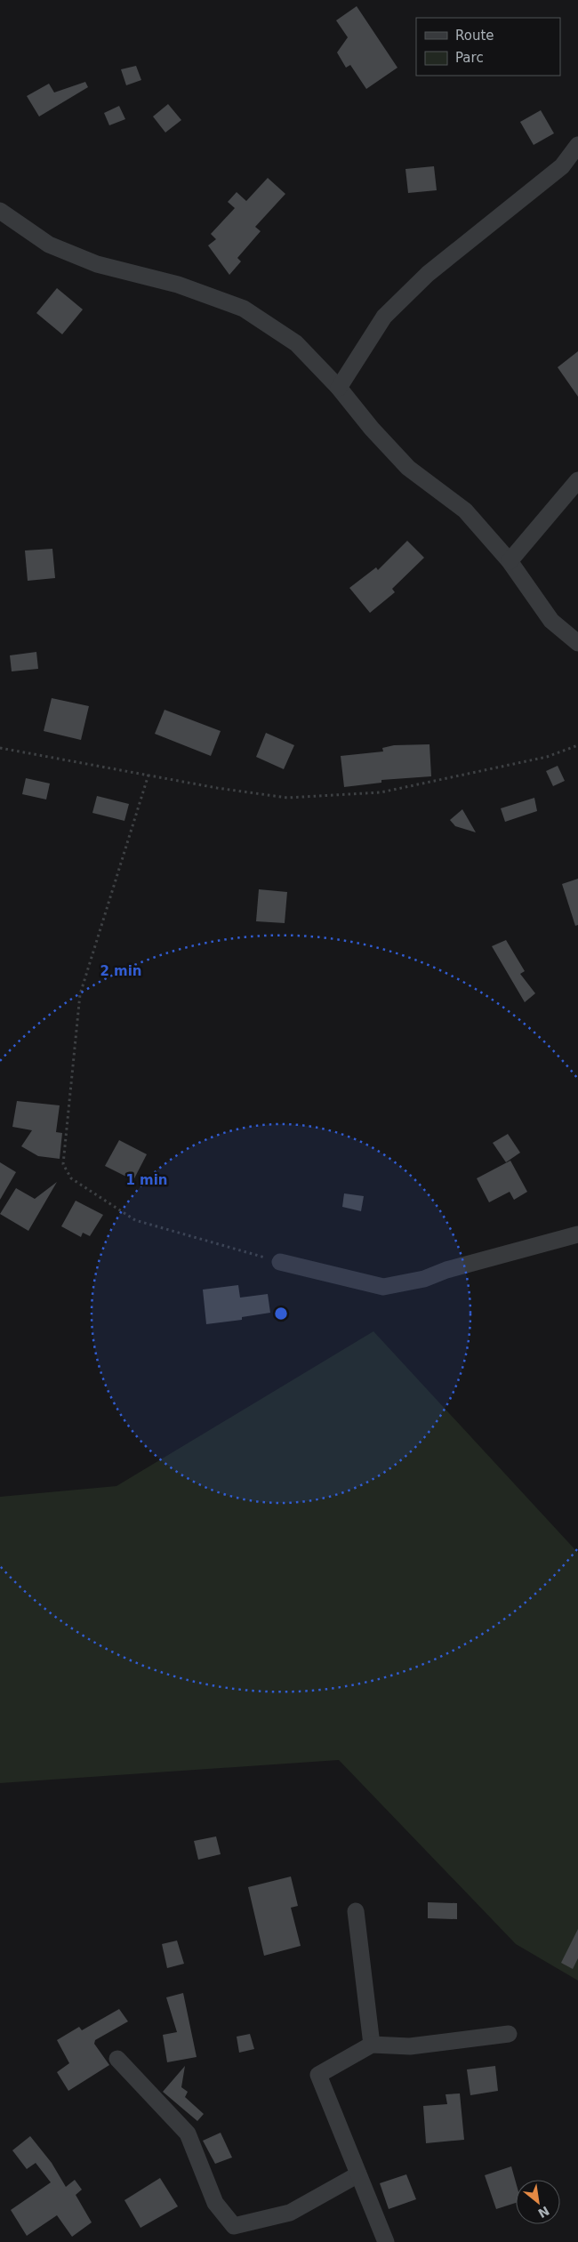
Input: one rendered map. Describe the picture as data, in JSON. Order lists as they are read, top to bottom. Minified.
{"legend":["Route","Parc"],"north":"bottom right","rings":["2 min","1 min"]}
